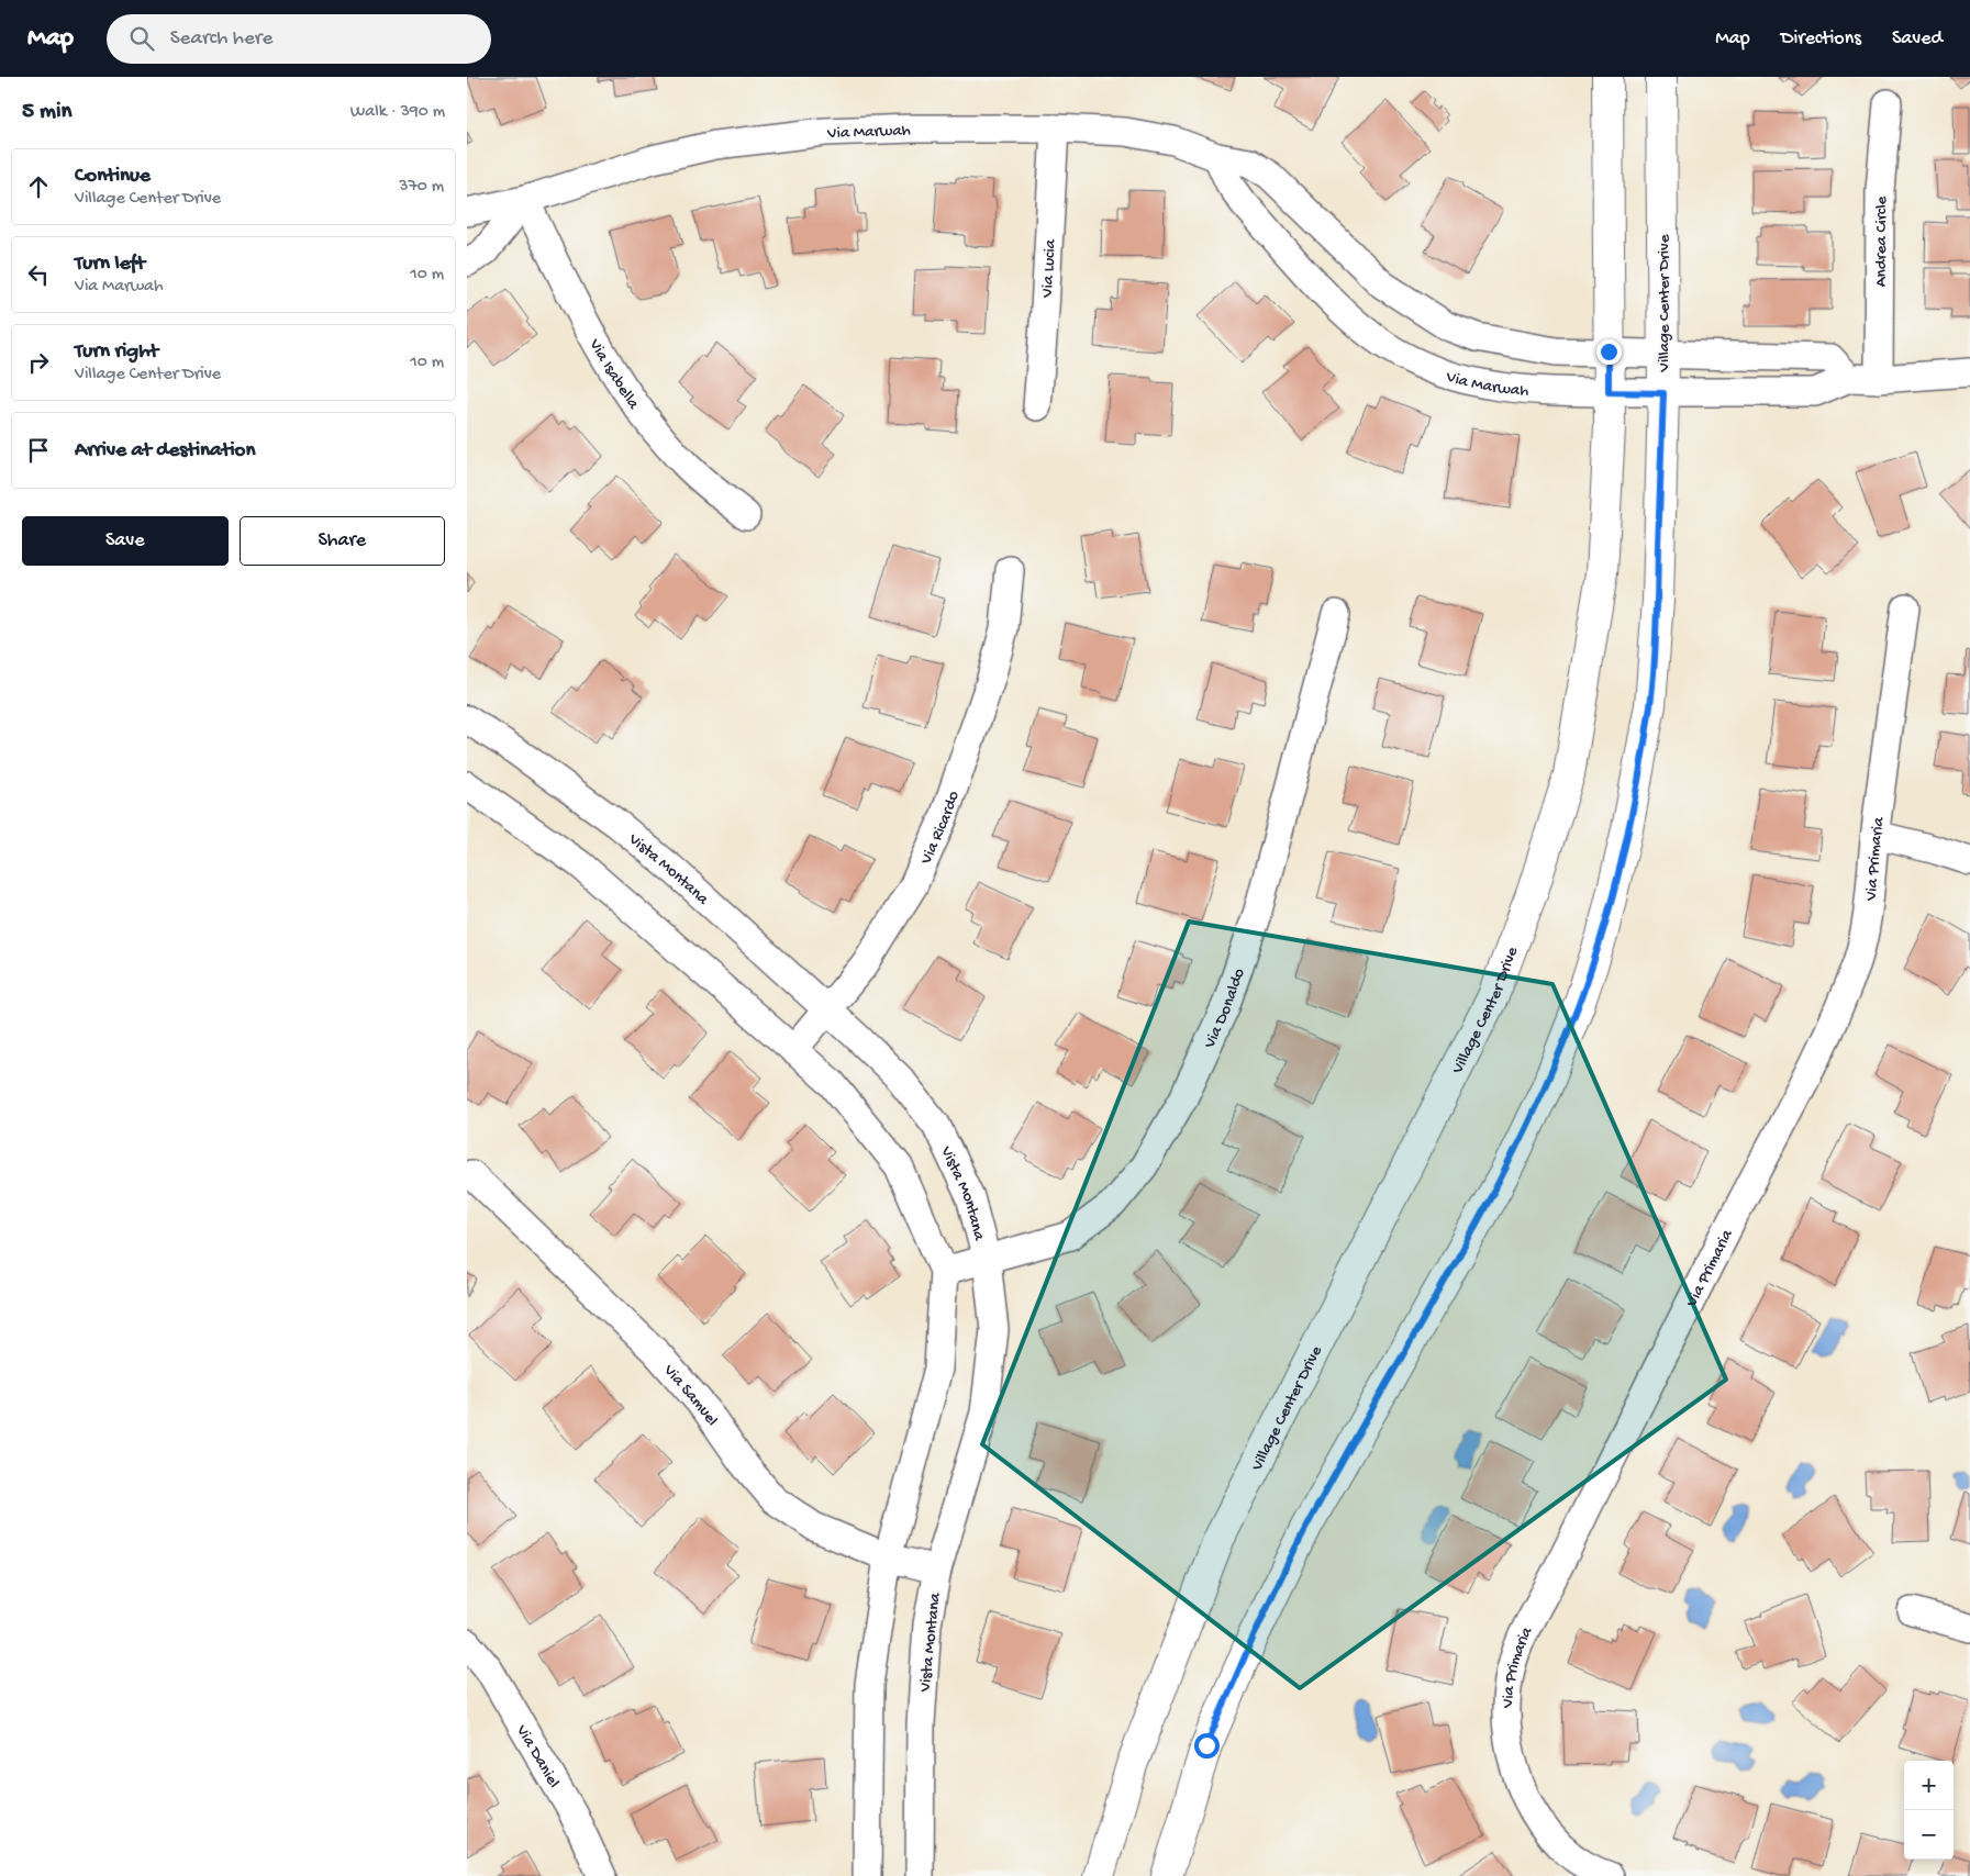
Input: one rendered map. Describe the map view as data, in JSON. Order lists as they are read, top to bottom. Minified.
{"streets":{"main road":["Village Center Drive"],"street":["Via Marwah","Andrea Circle","Via Lucia","Via Isabella","Via Ricardo","Via Primaria","Vista Montana","Via Donaldo","Via Samuel","Via Daniel"]},"crossings":[["Via Marwah","Andrea Circle"],["Via Marwah","Via Lucia"],["Via Marwah","Village Center Drive"],["Via Marwah","Via Isabella"],["Via Ricardo","Vista Montana"],["Vista Montana","Via Donaldo"],["Vista Montana","Via Samuel"]],"page":{"header":"Map","search":"Search here","nav":["Map","Directions","Saved"],"heading":["5 min","Walk · 390 m"],"list":[["Continue","Village Center Drive","370 m"],["Turn left","Via Marwah","10 m"],["Turn right","Village Center Drive","10 m"],"Arrive at destination"],"buttons":["Save","Share"],"map_buttons":["+","−"]}}
